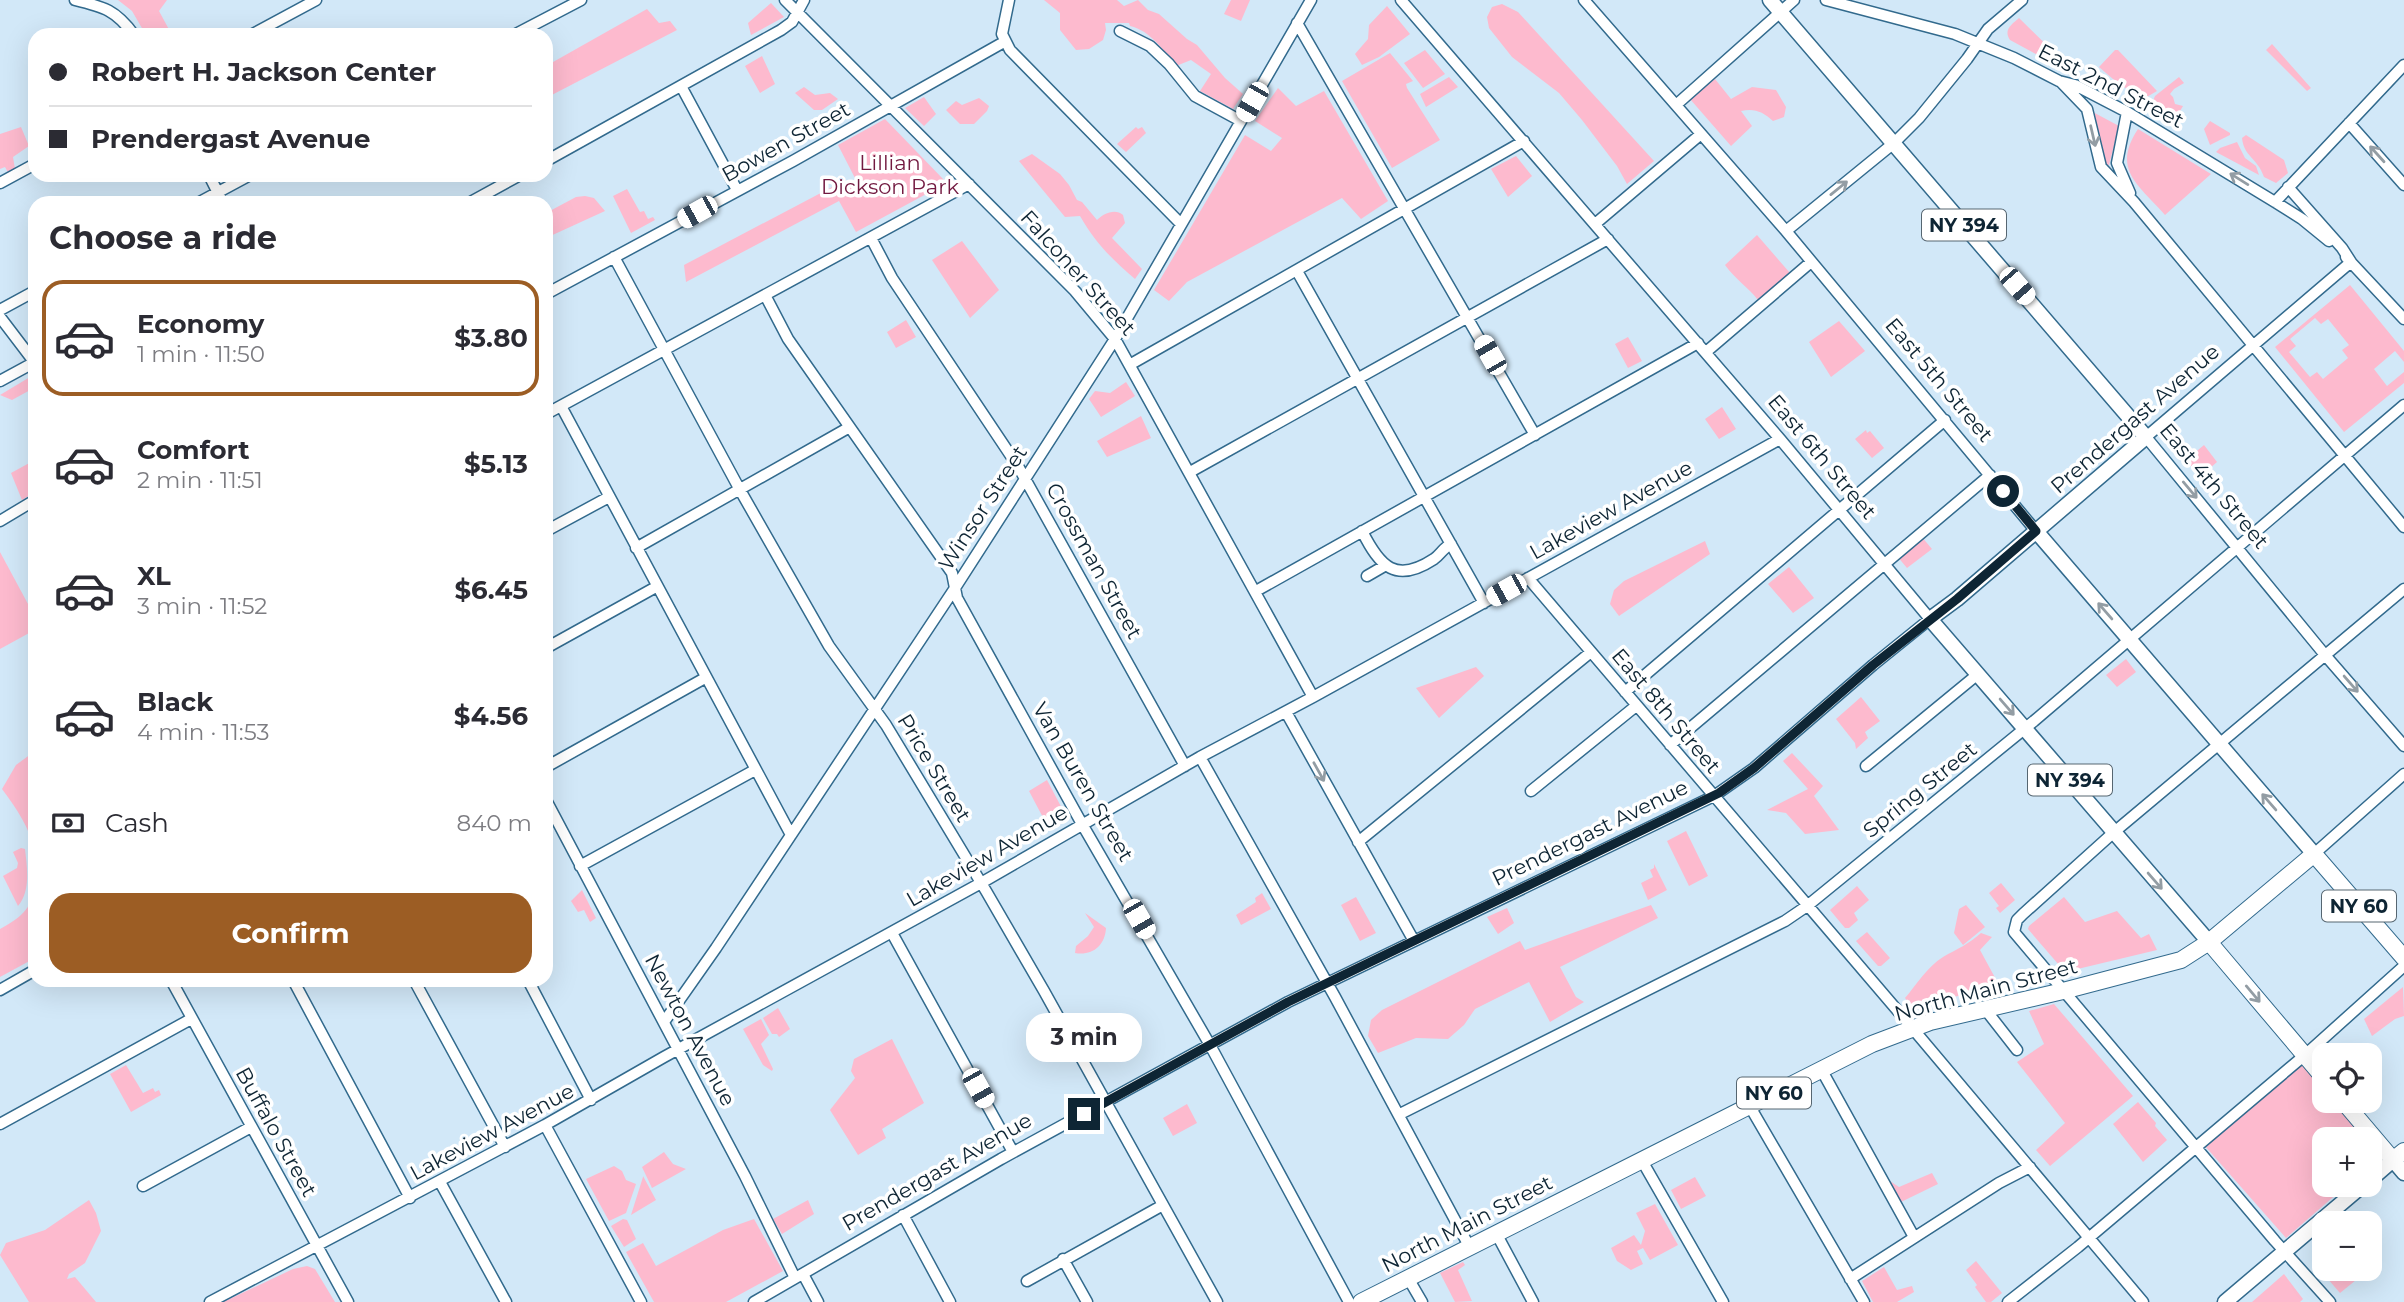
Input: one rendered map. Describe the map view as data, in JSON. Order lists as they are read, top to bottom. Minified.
{"streets":{"highway":["NY 60","North Main Street"],"main road":["NY 394","East 5th Street","Prendergast Avenue","East 6th Street","East 4th Street"],"street":["East 2nd Street","Bowen Street","Falconer Street","Winsor Street","Lakeview Avenue","Crossman Street","East 8th Street","Price Street","Van Buren Street","Spring Street","Newton Avenue","Buffalo Street"]},"crossings":[["East 2nd Street","Prendergast Avenue"],["Bowen Street","Falconer Street"],["Bowen Street","Price Street"],["Falconer Street","Winsor Street"],["Falconer Street","Lakeview Avenue"],["East 5th Street","Prendergast Avenue"],["East 5th Street","Spring Street"],["East 5th Street","NY 60"],["East 5th Street","North Main Street"],["Prendergast Avenue","East 6th Street"],["Prendergast Avenue","East 4th Street"],["Prendergast Avenue","East 8th Street"],["Prendergast Avenue","Price Street"],["Prendergast Avenue","Van Buren Street"],["Prendergast Avenue","Newton Avenue"],["East 6th Street","Lakeview Avenue"],["East 6th Street","Spring Street"],["East 6th Street","North Main Street"],["East 4th Street","Spring Street"],["Winsor Street","Crossman Street"],["Winsor Street","Price Street"],["Winsor Street","Van Buren Street"],["Winsor Street","Newton Avenue"],["Lakeview Avenue","Crossman Street"],["Lakeview Avenue","East 8th Street"],["Lakeview Avenue","Price Street"],["Lakeview Avenue","Van Buren Street"],["Lakeview Avenue","Newton Avenue"],["Lakeview Avenue","Buffalo Street"],["East 8th Street","Spring Street"],["East 8th Street","North Main Street"],["NY 60","North Main Street"]],"parks":["Lillian Dickson Park"],"page":{"banner":["Robert H. Jackson Center","Prendergast Avenue"],"heading":"Choose a ride","list":[{"name":"Economy","note":"1 min · 11:50","value":"$3.80"},{"name":"Comfort","note":"2 min · 11:51","value":"$5.13"},{"name":"XL","note":"3 min · 11:52","value":"$6.45"},{"name":"Black","note":"4 min · 11:53","value":"$4.56"}],"pay":["Cash","840 m"],"buttons":"Confirm","bubble":"3 min","map_buttons":["+","−"]}}
